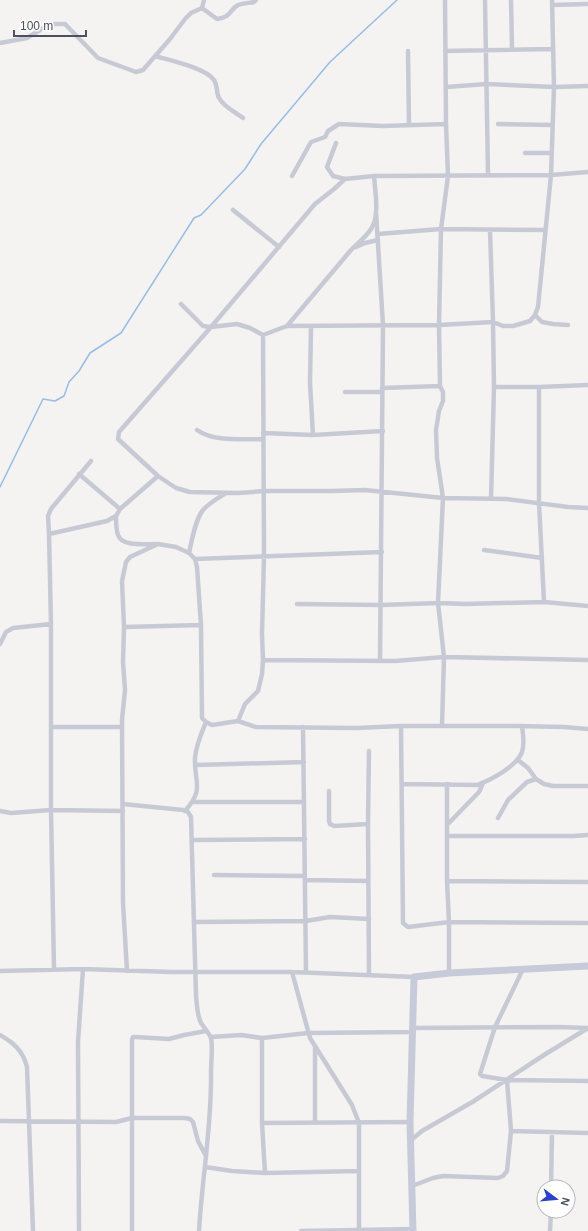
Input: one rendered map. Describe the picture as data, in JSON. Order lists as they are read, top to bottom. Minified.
{"scale_bar":"100 m","north":"right"}
